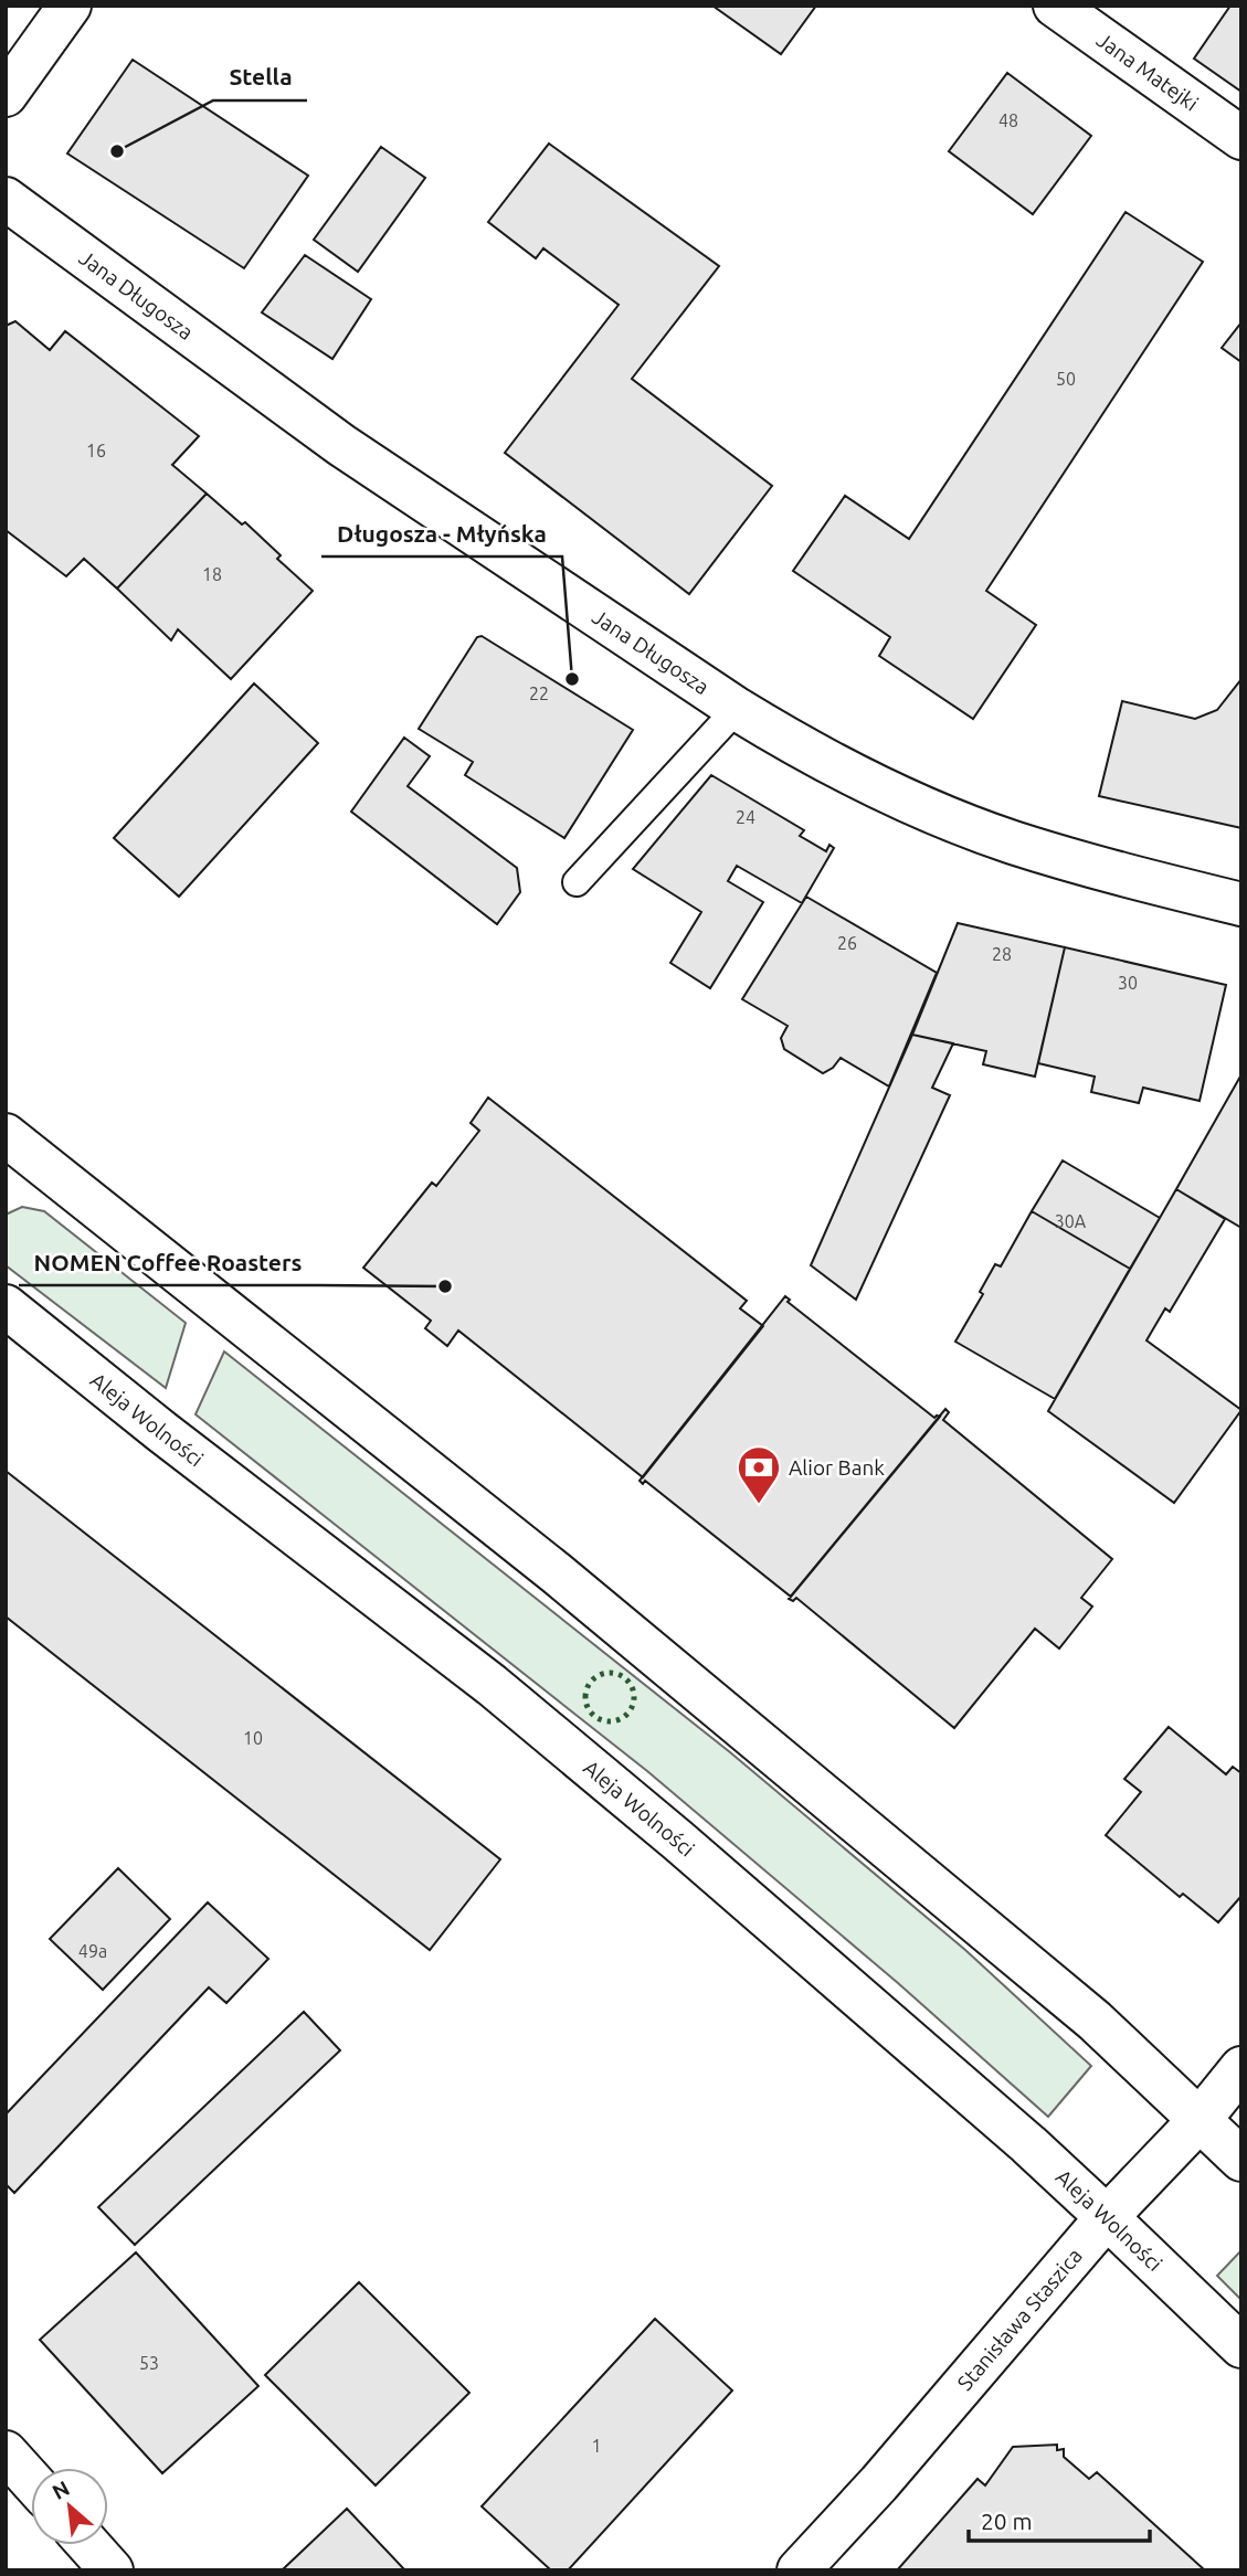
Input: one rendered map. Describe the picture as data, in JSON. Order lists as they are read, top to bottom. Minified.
{"streets":{"street":["Jana Matejki","Jana Długosza","Aleja Wolności","Stanisława Staszica"]},"crossings":[["Aleja Wolności","Stanisława Staszica"]],"places":{"other":["Stella","Długosza - Młyńska","NOMEN Coffee Roasters"],"bank":["Alior Bank"]},"house_numbers":["48","50","16","18","22","24","26","28","30","30A","10","49a","53","1"],"scale_bar":"20 m","north":"top left"}
